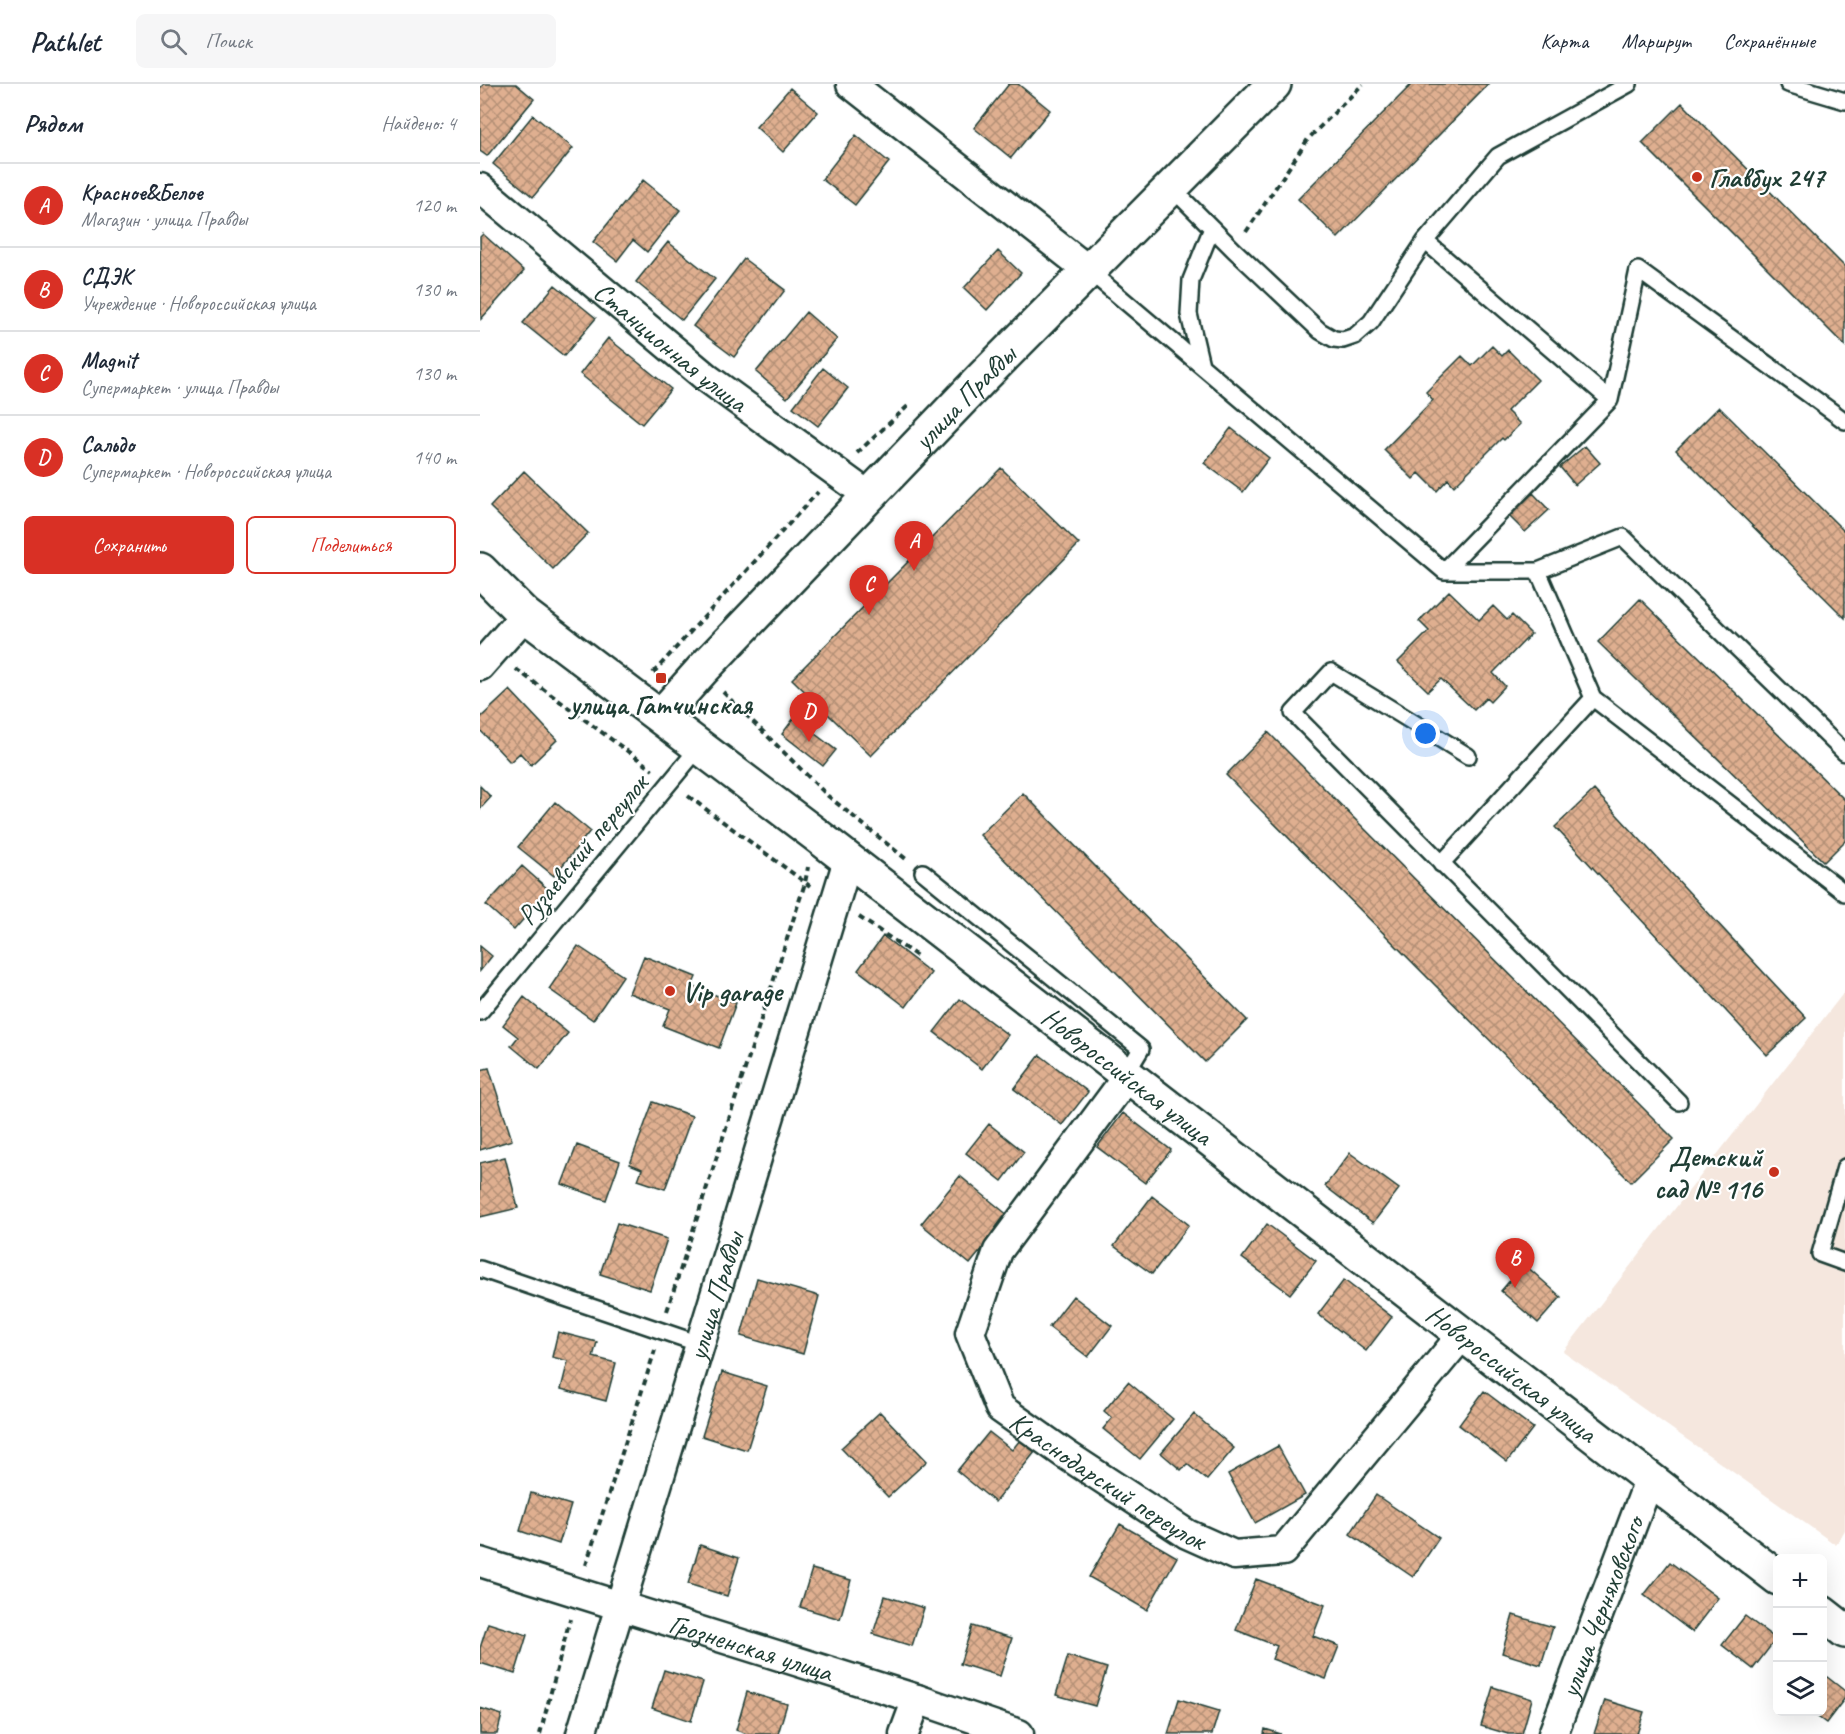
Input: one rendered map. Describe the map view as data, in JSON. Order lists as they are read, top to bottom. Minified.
{"streets":{"main road":["улица Правды","Новороссийская улица"],"street":["Станционная улица","Краснодарский переулок","улица Черняховского","Грозненская улица"],"lane":["Рузаевский переулок"]},"crossings":[["Станционная улица","улица Правды"],["улица Правды","Новороссийская улица"],["улица Правды","Грозненская улица"],["Рузаевский переулок","Новороссийская улица"],["Новороссийская улица","Краснодарский переулок"],["Новороссийская улица","улица Черняховского"]],"places":{"other":["Главбух 247","Vip garage","Детский сад № 116"],"transit":["улица Гатчинская"]},"page":{"header":"Pathlet","search":"Поиск","nav":["Карта","Маршрут","Сохранённые"],"heading":["Рядом","Найдено: 4"],"list":[{"mark":"A","name":"Красное&Белое","note":"Магазин · улица Правды","value":"120 m"},{"mark":"B","name":"СДЭК","note":"Учреждение · Новороссийская улица","value":"130 m"},{"mark":"C","name":"Magnit","note":"Супермаркет · улица Правды","value":"130 m"},{"mark":"D","name":"Сальдо","note":"Супермаркет · Новороссийская улица","value":"140 m"}],"buttons":["Сохранить","Поделиться"],"pins":["A","C","D","B"],"map_buttons":["+","−"]}}
